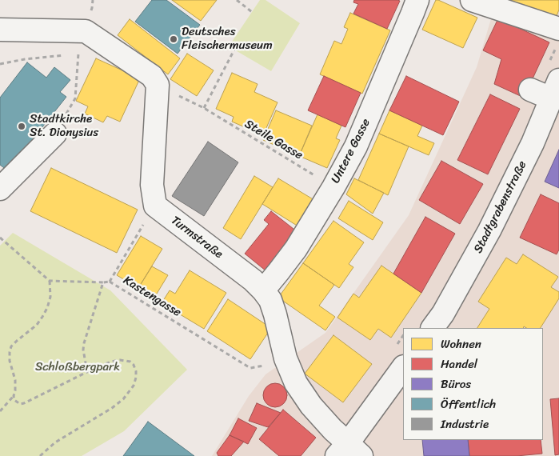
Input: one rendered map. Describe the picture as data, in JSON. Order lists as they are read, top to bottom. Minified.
{"streets":{"street":["Untere Gasse","Stadtgrabenstraße","Turmstraße"],"path":["Steile Gasse","Kastengasse"]},"crossings":[["Steile Gasse","Untere Gasse"],["Untere Gasse","Turmstraße"],["Turmstraße","Kastengasse"]],"parks":["Schloßbergpark"],"places":["Deutsches Fleischermuseum","Stadtkirche St. Dionysius"],"legend":["Wohnen","Handel","Büros","Öffentlich","Industrie"]}
